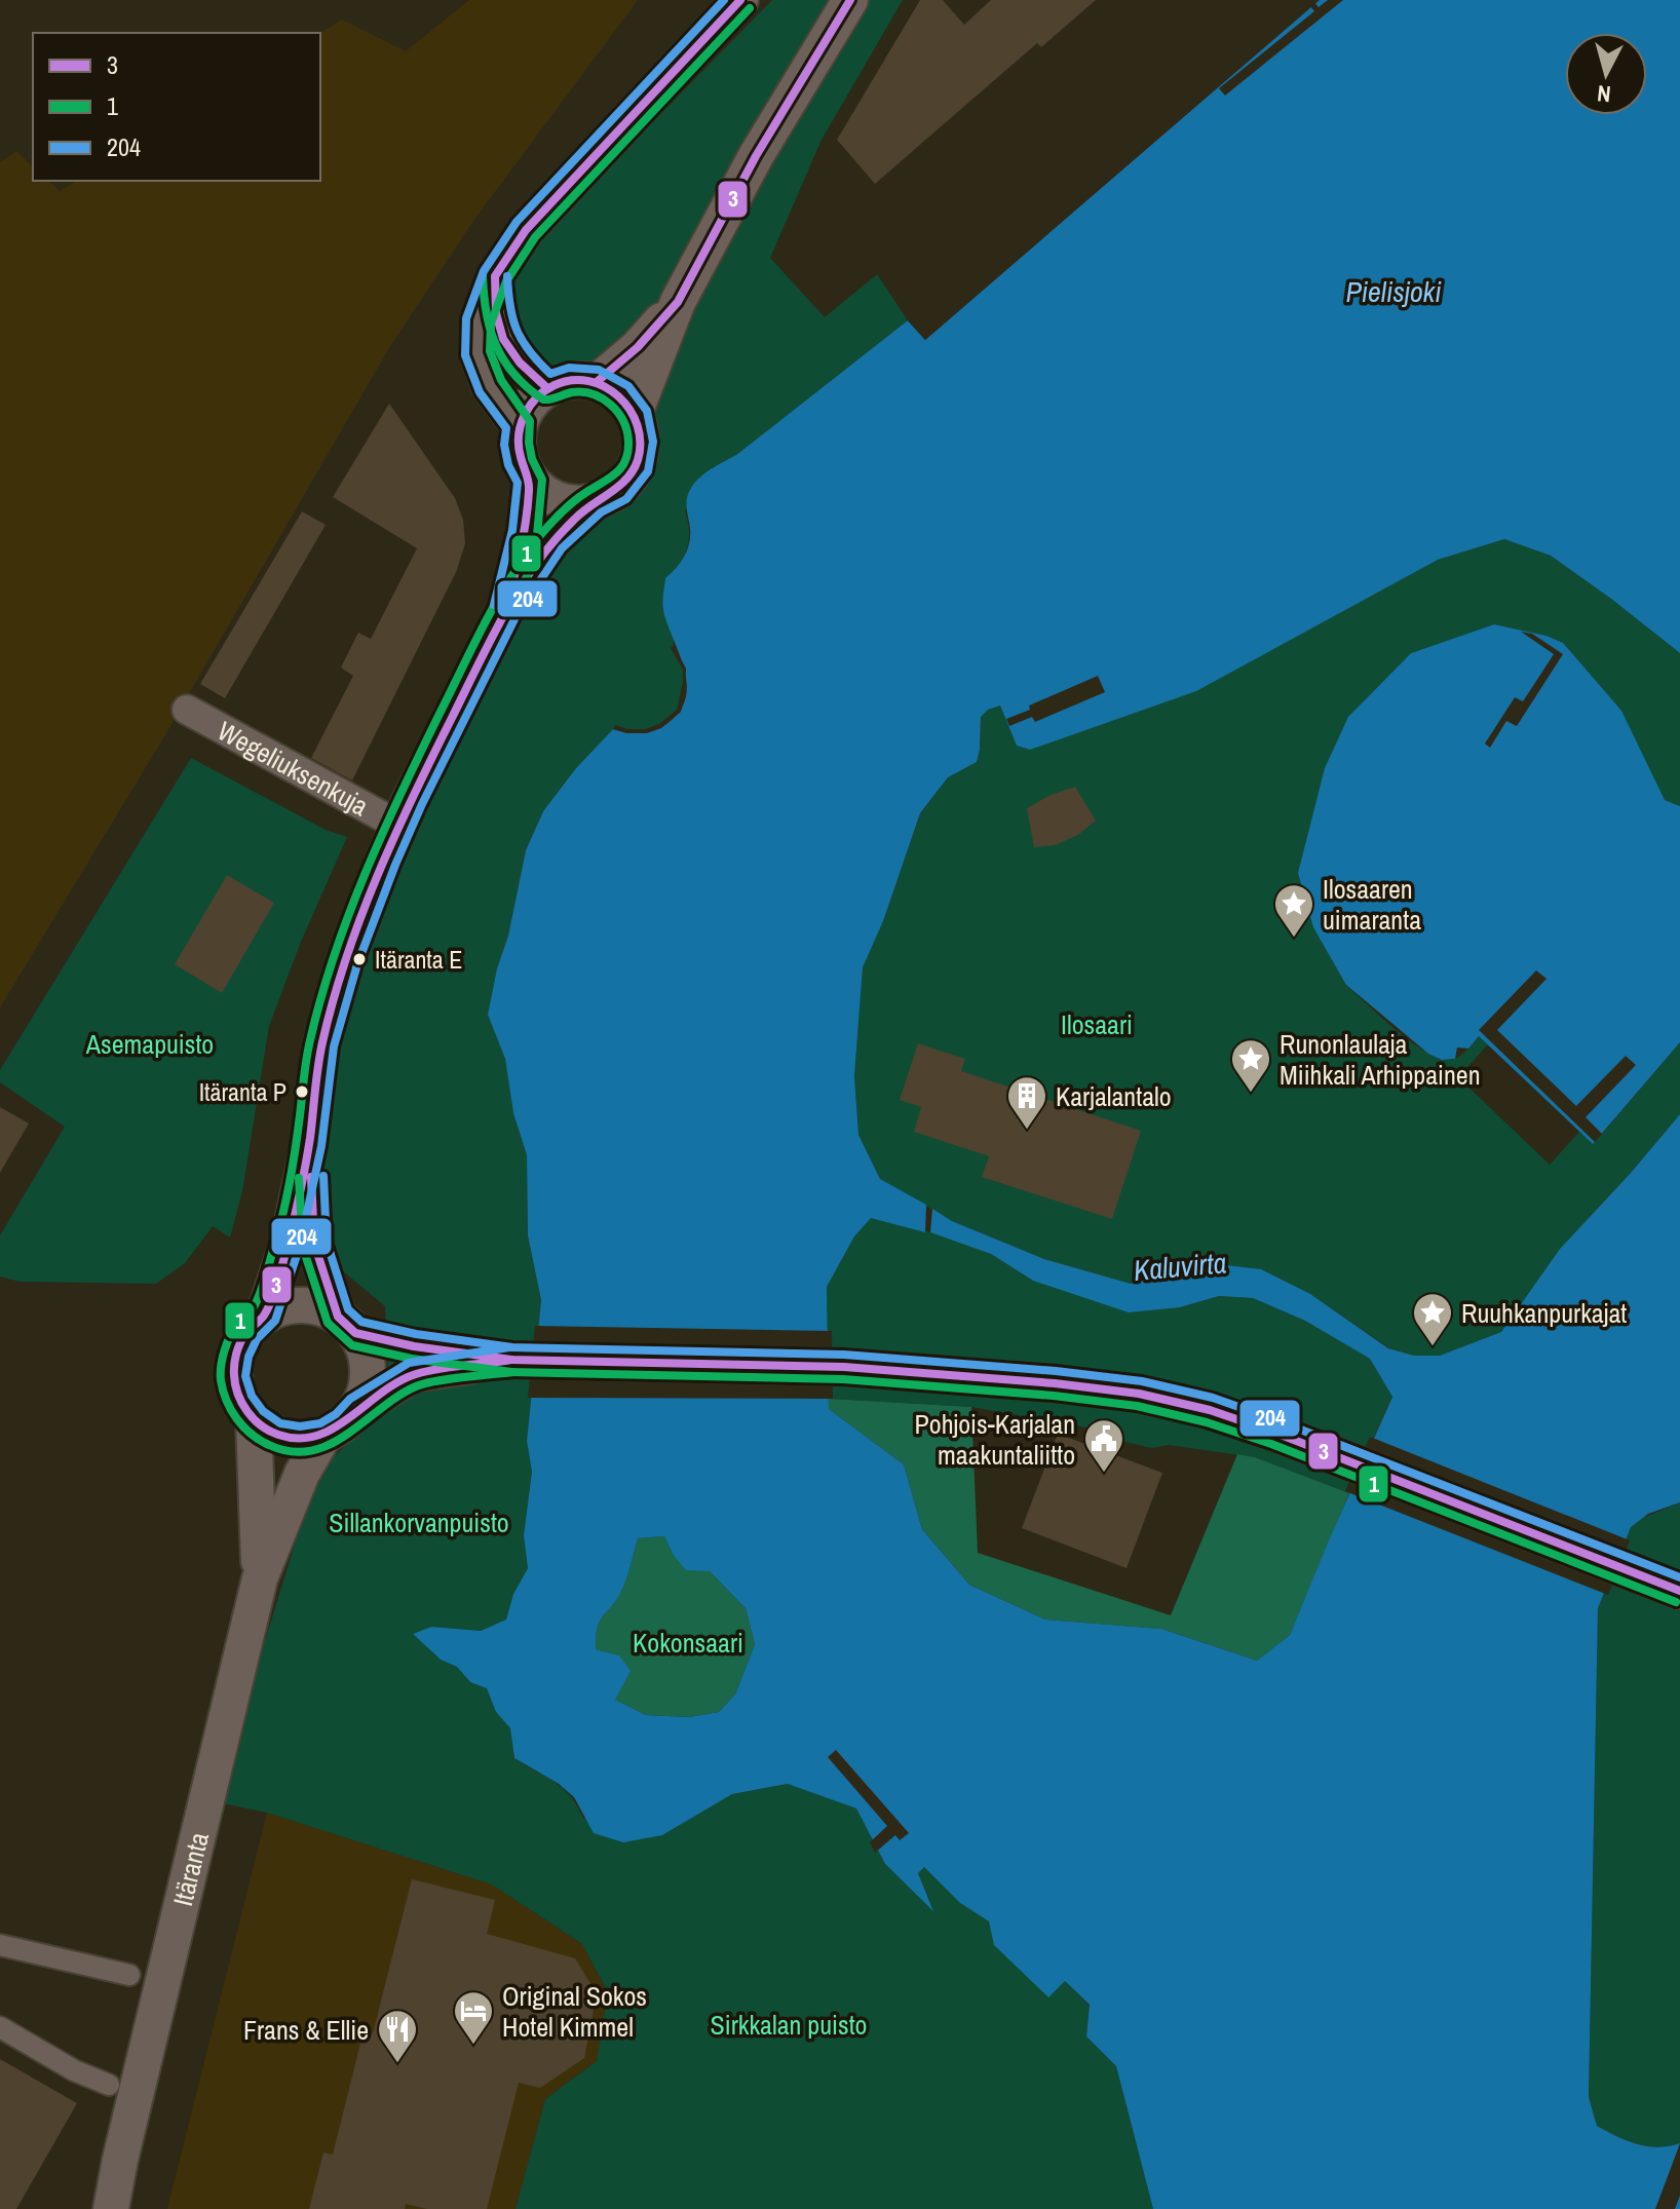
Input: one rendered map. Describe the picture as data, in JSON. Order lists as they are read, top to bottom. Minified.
{"streets":{"street":["Wegeliuksenkuja","Itäranta"]},"water":["Pielisjoki","Kaluvirta"],"parks":["Ilosaari","Asemapuisto","Sillankorvanpuisto","Kokonsaari","Sirkkalan puisto"],"places":{"place":["Ilosaaren uimaranta","Runonlaulaja Miihkali Arhippainen","Ruuhkanpurkajat"],"other":["Itäranta E","Itäranta P"],"building":["Karjalantalo"],"public building":["Pohjois-Karjalan maakuntaliitto"],"hotel":["Original Sokos Hotel Kimmel"],"restaurant":["Frans & Ellie"]},"lines":["transit line 3","transit line 204","transit line 1"],"legend":["3","1","204"],"north":"bottom"}
